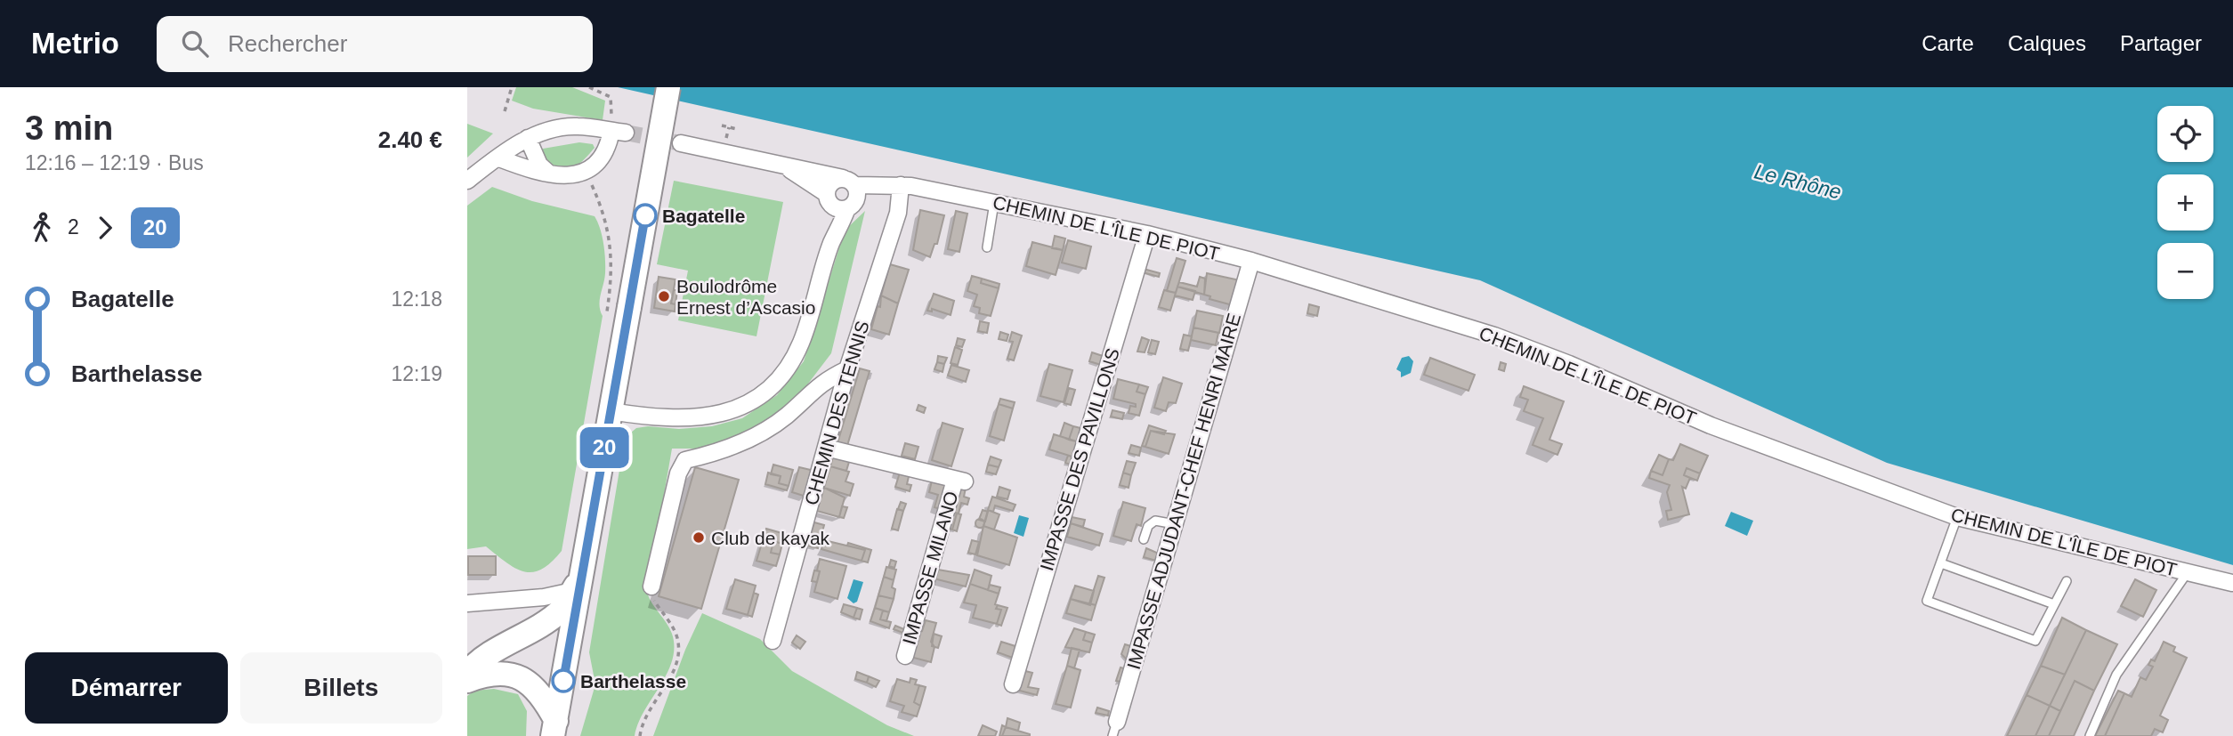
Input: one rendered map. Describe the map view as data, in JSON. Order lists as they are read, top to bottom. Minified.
{"streets":{"street":["CHEMIN DE L'ÎLE DE PIOT","CHEMIN DES TENNIS","IMPASSE DES PAVILLONS","IMPASSE ADJUDANT-CHEF HENRI MAIRE","IMPASSE MILANO"]},"crossings":[["CHEMIN DE L'ÎLE DE PIOT","CHEMIN DES TENNIS"],["CHEMIN DE L'ÎLE DE PIOT","IMPASSE DES PAVILLONS"],["CHEMIN DE L'ÎLE DE PIOT","IMPASSE ADJUDANT-CHEF HENRI MAIRE"],["CHEMIN DES TENNIS","IMPASSE MILANO"]],"water":["Le Rhône"],"places":["Bagatelle","Boulodrôme Ernest d’Ascasio","Club de kayak","Barthelasse"],"lines":["bus line 20"],"page":{"header":"Metrio","search":"Rechercher","nav":["Carte","Calques","Partager"],"heading":["3 min","12:16 – 12:19 · Bus","2.40 €"],"on_map":"20","map_buttons":["+","−"],"legs":["2","20"],"list":[{"name":"Bagatelle","value":"12:18"},{"name":"Barthelasse","value":"12:19"}],"buttons":["Démarrer","Billets"]}}
